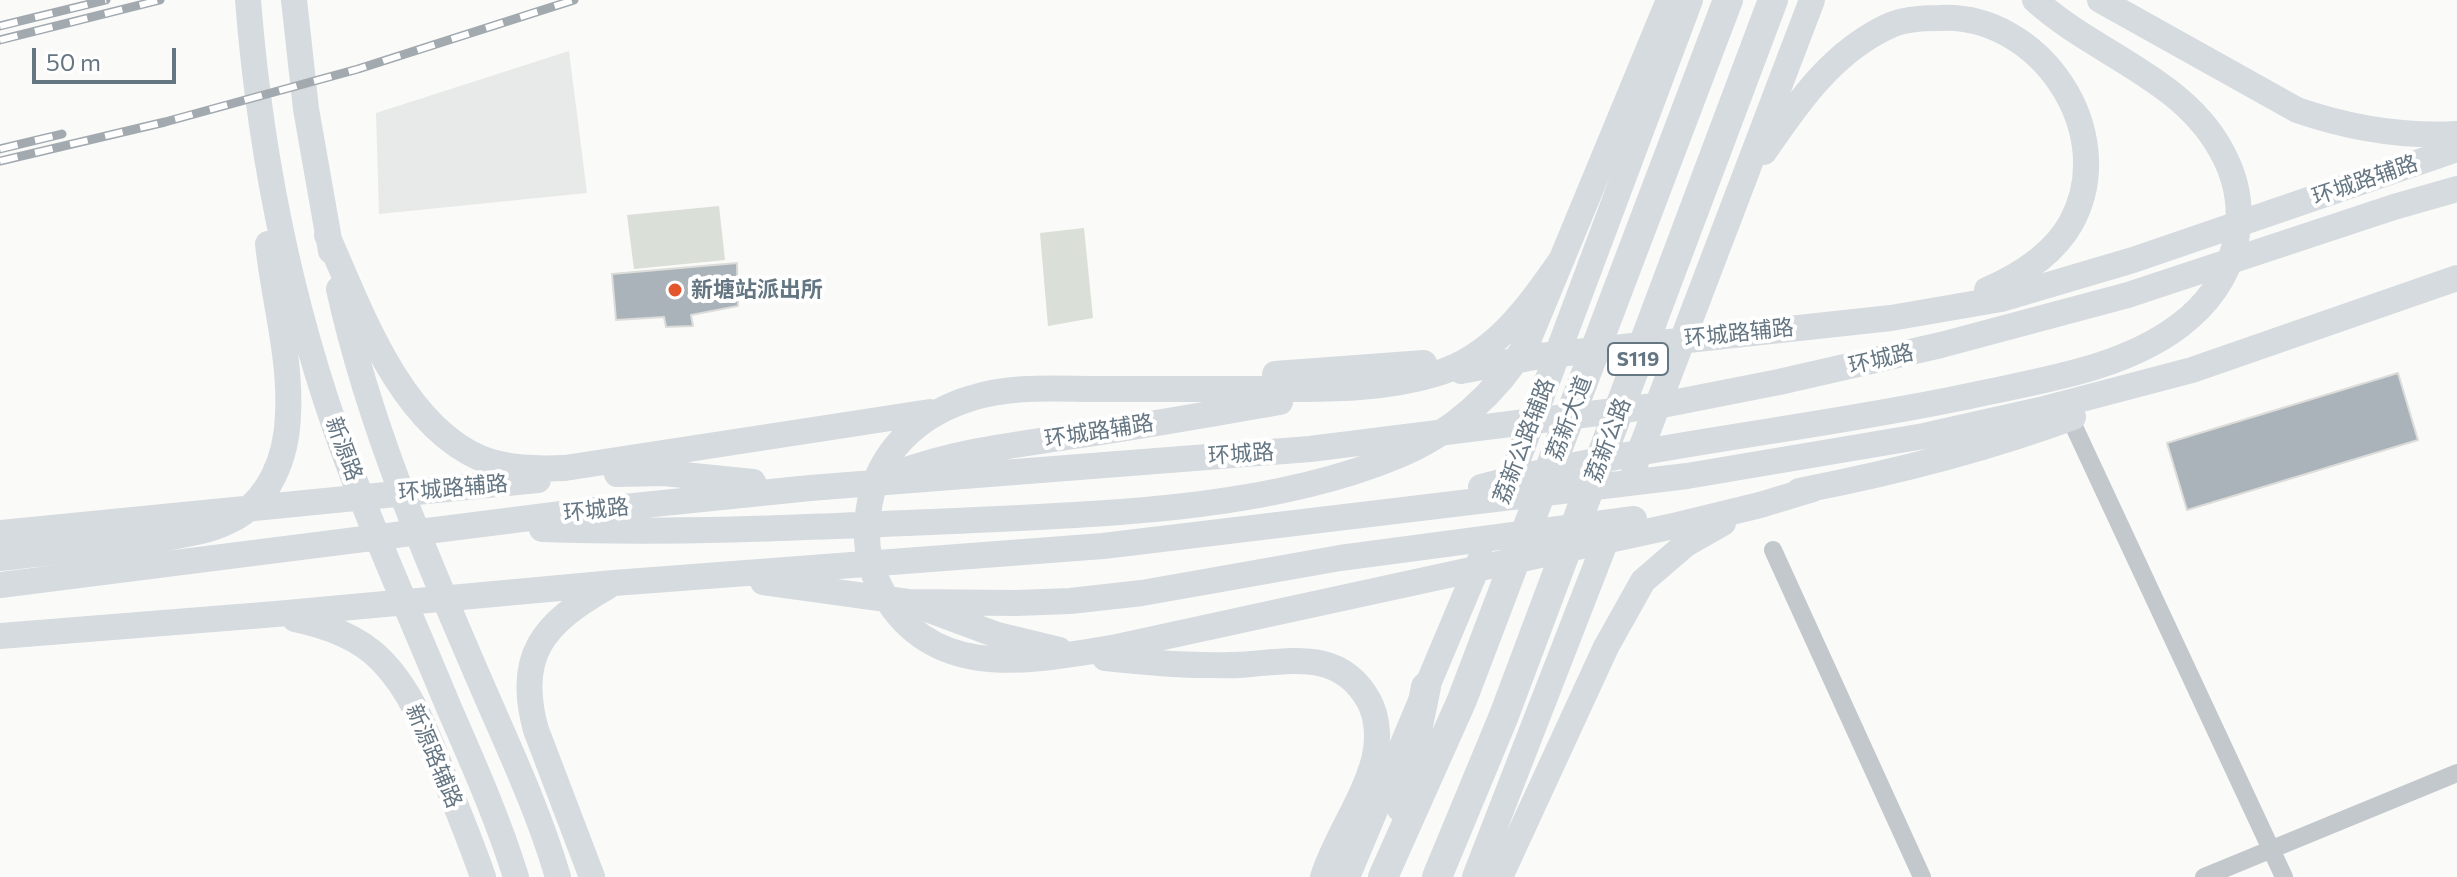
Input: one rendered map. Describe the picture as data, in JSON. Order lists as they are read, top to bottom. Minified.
{"streets":{"main road":["环城路辅路","S119","环城路","荔新大道","荔新公路","荔新公路辅路","新源路","新源路辅路"]},"crossings":[["环城路辅路","环城路"]],"places":["新塘站派出所"],"scale_bar":"50 m"}
